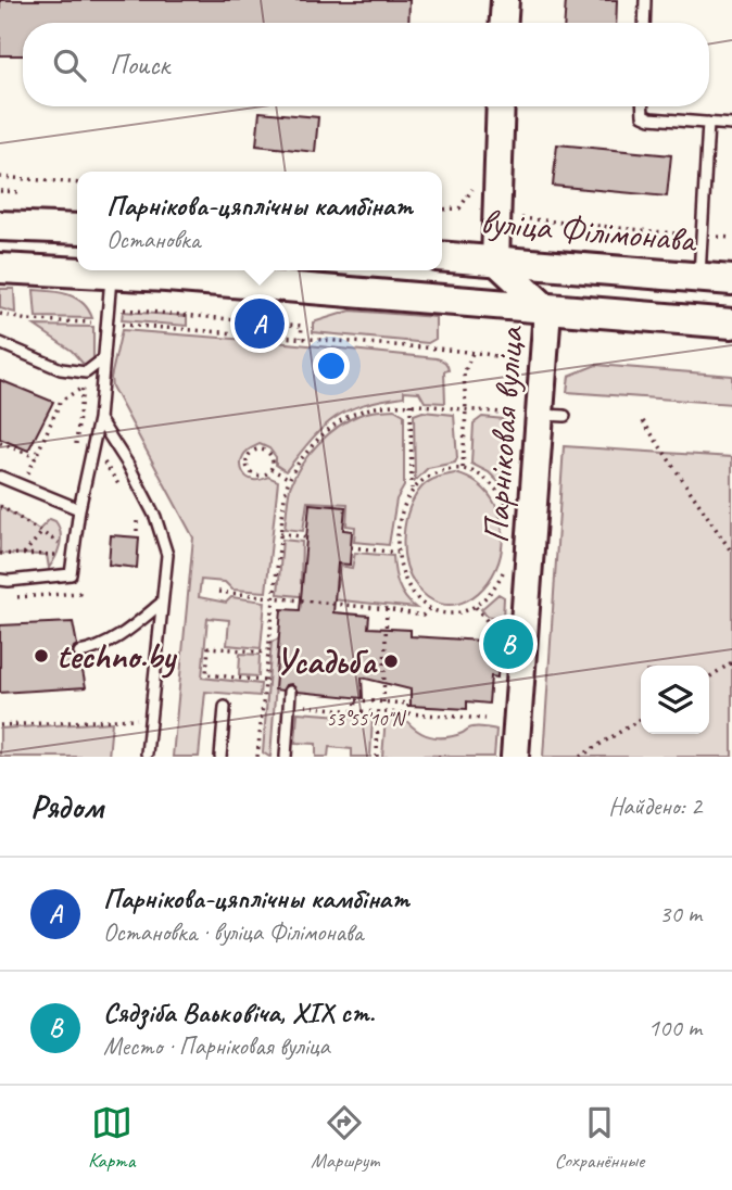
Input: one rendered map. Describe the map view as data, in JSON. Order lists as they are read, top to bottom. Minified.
{"streets":{"main road":["вуліца Філімонава"],"street":["Парніковая вуліца"]},"crossings":[["вуліца Філімонава","Парніковая вуліца"]],"places":["techno.by","Усадьба"],"page":{"search":"Поиск","popup":["Парнікова-цяплічны камбінат","Остановка"],"pins":["A","B"],"heading":["Рядом","Найдено: 2"],"list":[{"mark":"A","name":"Парнікова-цяплічны камбінат","note":"Остановка · вуліца Філімонава","value":"30 m"},{"mark":"B","name":"Сядзіба Ваьковіча, XIX ст.","note":"Место · Парніковая вуліца","value":"100 m"}],"nav":["Карта","Маршрут","Сохранённые"]},"coordinates":["53°55'10\"N"]}
